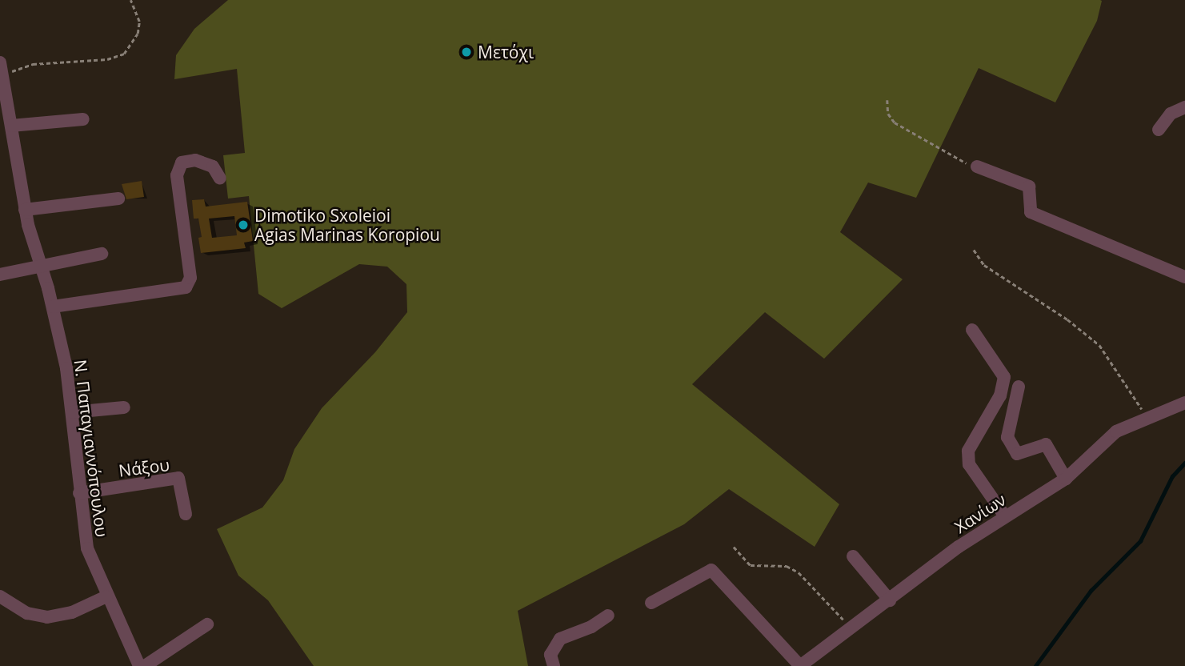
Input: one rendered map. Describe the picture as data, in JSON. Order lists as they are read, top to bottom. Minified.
{"streets":{"street":["Ν. Παπαγιαννόπουλου","Νάξου","Χανίων"]},"crossings":[["Ν. Παπαγιαννόπουλου","Νάξου"]],"places":["Μετόχι","Dimotiko Sxoleioi Agias Marinas Koropiou"]}
